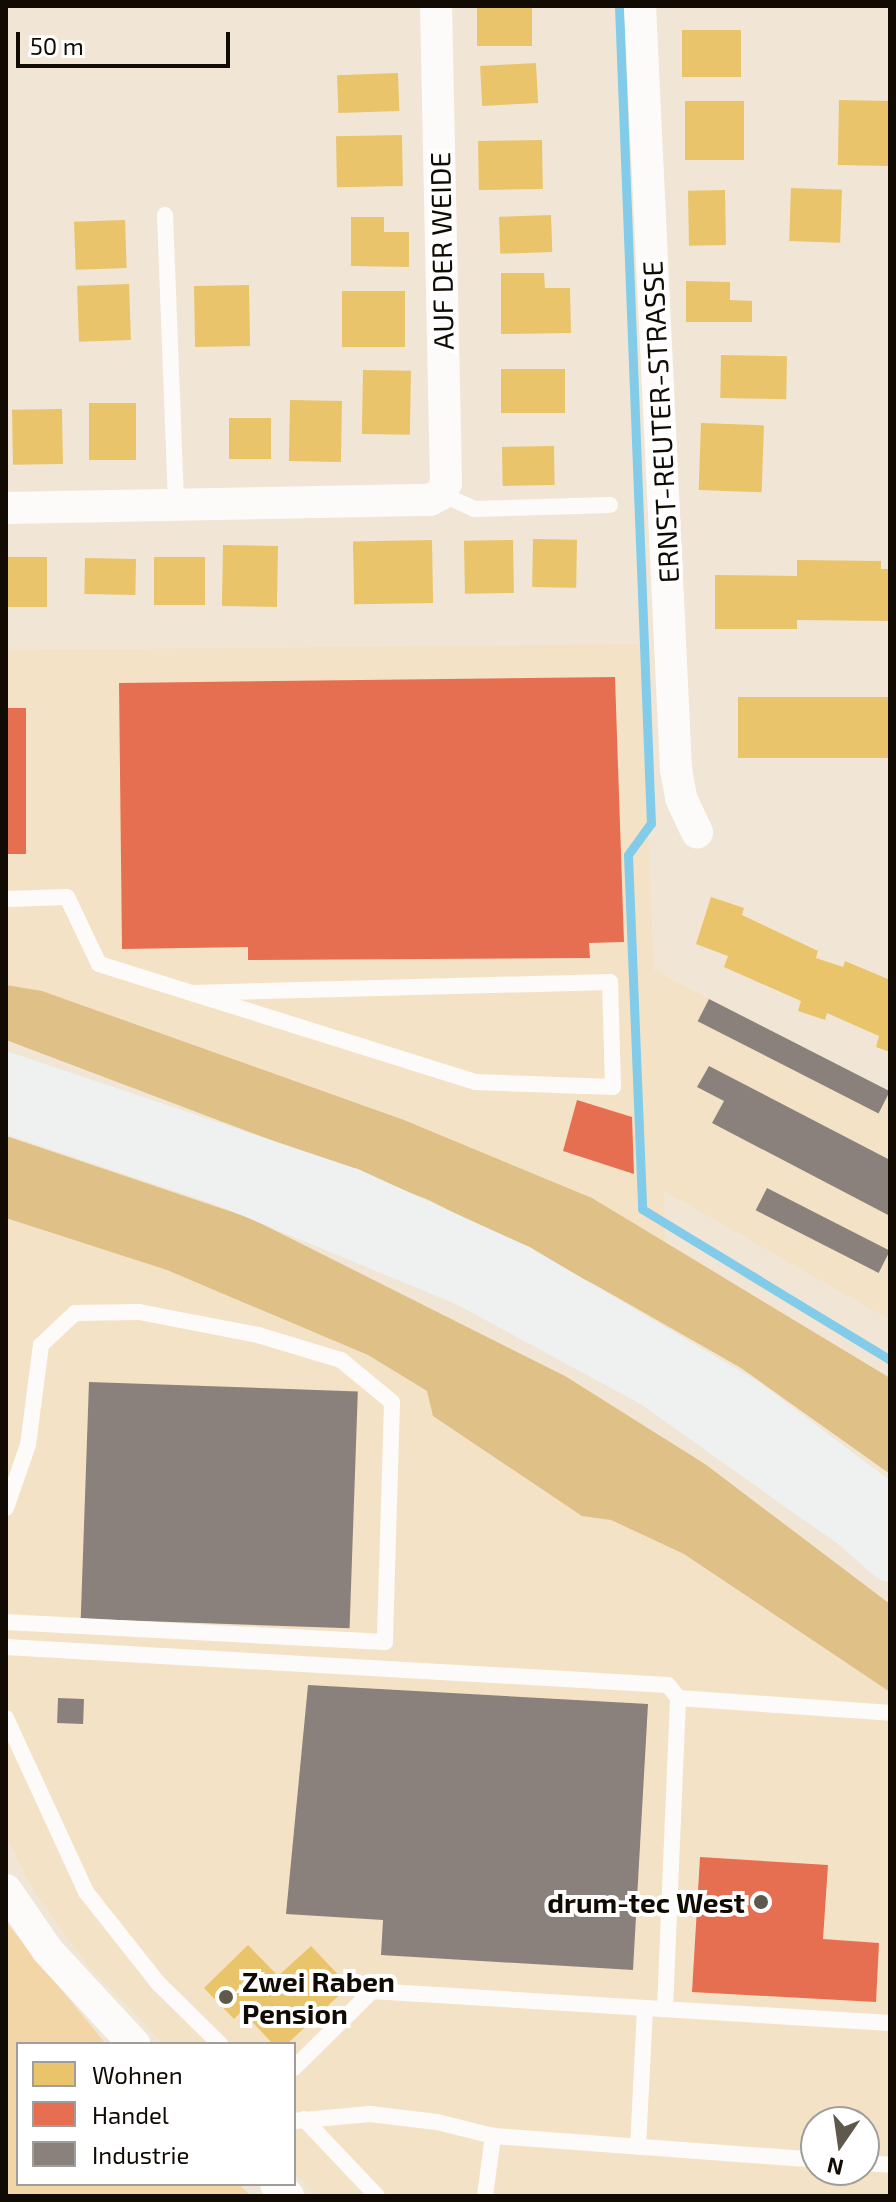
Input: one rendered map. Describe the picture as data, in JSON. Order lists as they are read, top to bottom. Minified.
{"streets":{"street":["AUF DER WEIDE","ERNST-REUTER-STRASSE"]},"places":["drum-tec West","Zwei Raben Pension"],"legend":["Wohnen","Handel","Industrie"],"scale_bar":"50 m","north":"bottom"}
